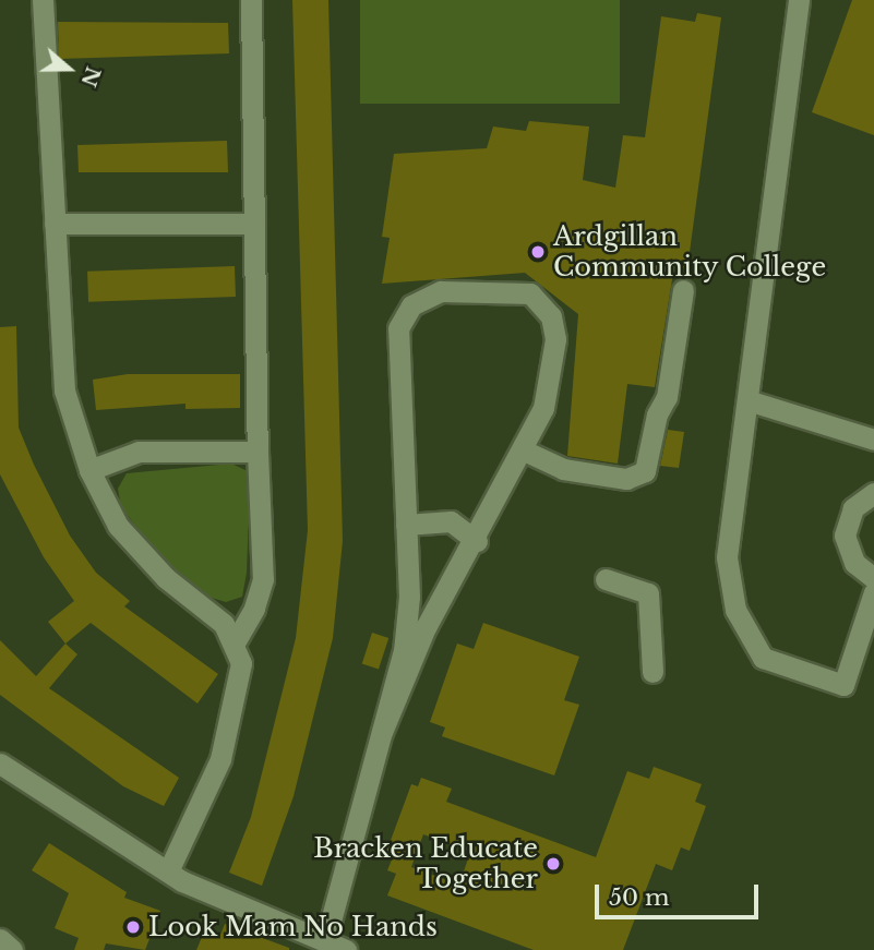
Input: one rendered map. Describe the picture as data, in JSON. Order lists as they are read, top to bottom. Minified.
{"places":["Ardgillan Community College","Bracken Educate Together","Look Mam No Hands"],"scale_bar":"50 m","north":"right"}
